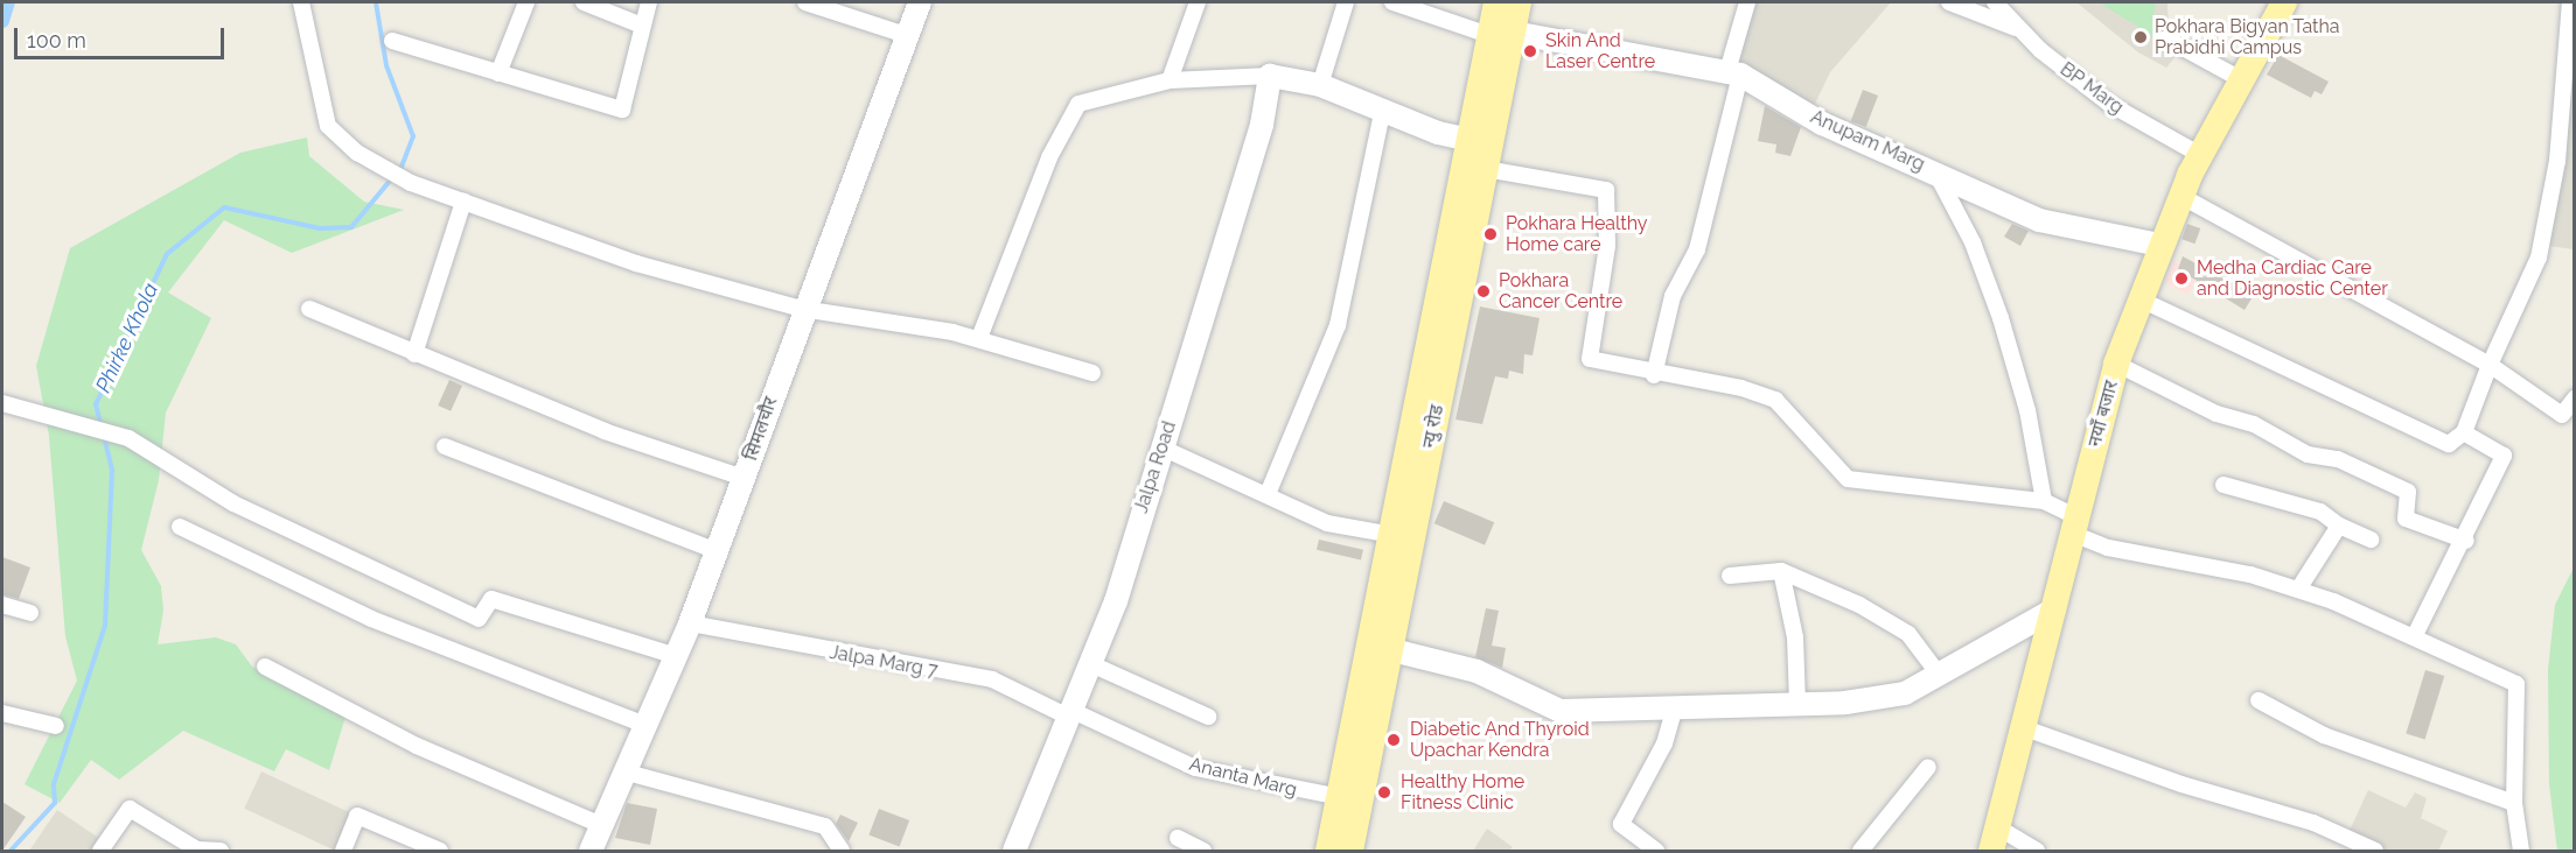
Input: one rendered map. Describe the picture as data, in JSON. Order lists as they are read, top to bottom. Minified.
{"streets":{"main road":["नयाँ बजार","न्यु रोड"],"street":["BP Marg","Anupam Marg","सिमलचौर","Jalpa Road","Jalpa Marg 7","Ananta Marg"]},"crossings":[["BP Marg","नयाँ बजार"],["Anupam Marg","नयाँ बजार"],["Anupam Marg","न्यु रोड"],["न्यु रोड","Ananta Marg"],["सिमलचौर","Jalpa Marg 7"],["Jalpa Road","Jalpa Marg 7"],["Jalpa Road","Ananta Marg"],["Jalpa Marg 7","Ananta Marg"]],"water":["Phirke Khola"],"places":["Pokhara Bigyan Tatha Prabidhi Campus","Skin And Laser Centre","Pokhara Healthy Home care","Medha Cardiac Care and Diagnostic Center","Pokhara Cancer Centre","Diabetic And Thyroid Upachar Kendra","Healthy Home Fitness Clinic"],"scale_bar":"100 m"}
